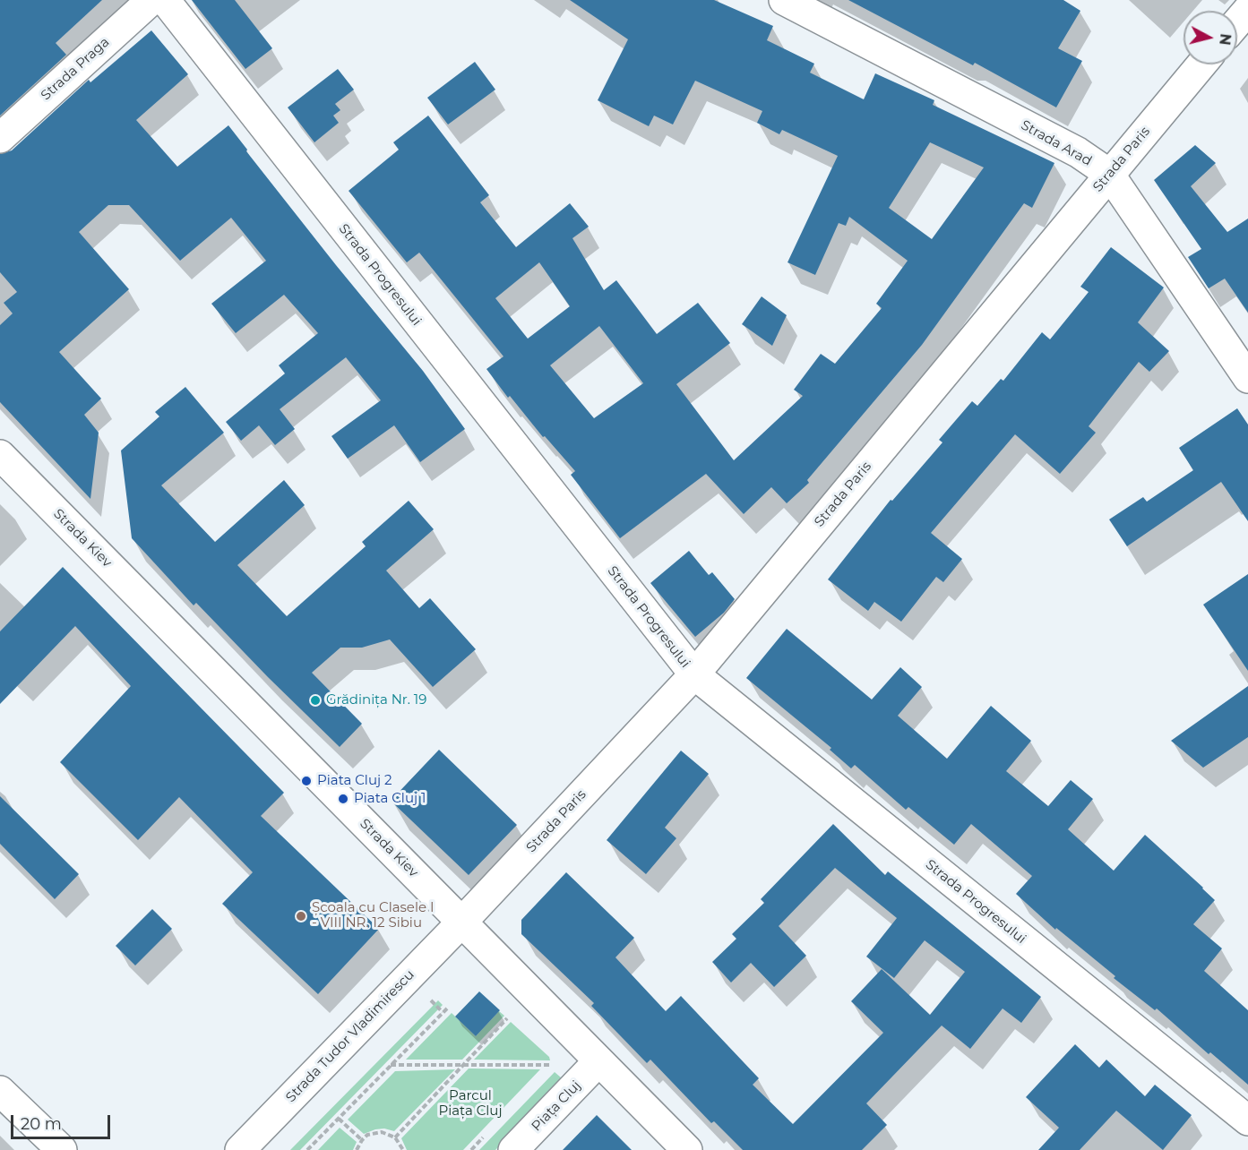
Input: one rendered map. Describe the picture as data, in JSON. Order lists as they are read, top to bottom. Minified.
{"streets":{"street":["Strada Praga","Strada Arad","Strada Paris","Strada Progresului","Strada Kiev","Strada Tudor Vladimirescu","Piața Cluj"]},"crossings":[["Strada Arad","Strada Paris"],["Strada Paris","Strada Progresului"],["Strada Paris","Strada Kiev"],["Strada Paris","Strada Tudor Vladimirescu"],["Strada Kiev","Strada Tudor Vladimirescu"],["Strada Kiev","Piața Cluj"]],"parks":["Parcul Piața Cluj"],"places":["Grădinița Nr. 19","Piata Cluj 2","Piata Cluj 1","Școala cu Clasele I - VIII NR. 12 Sibiu"],"scale_bar":"20 m","north":"right"}
